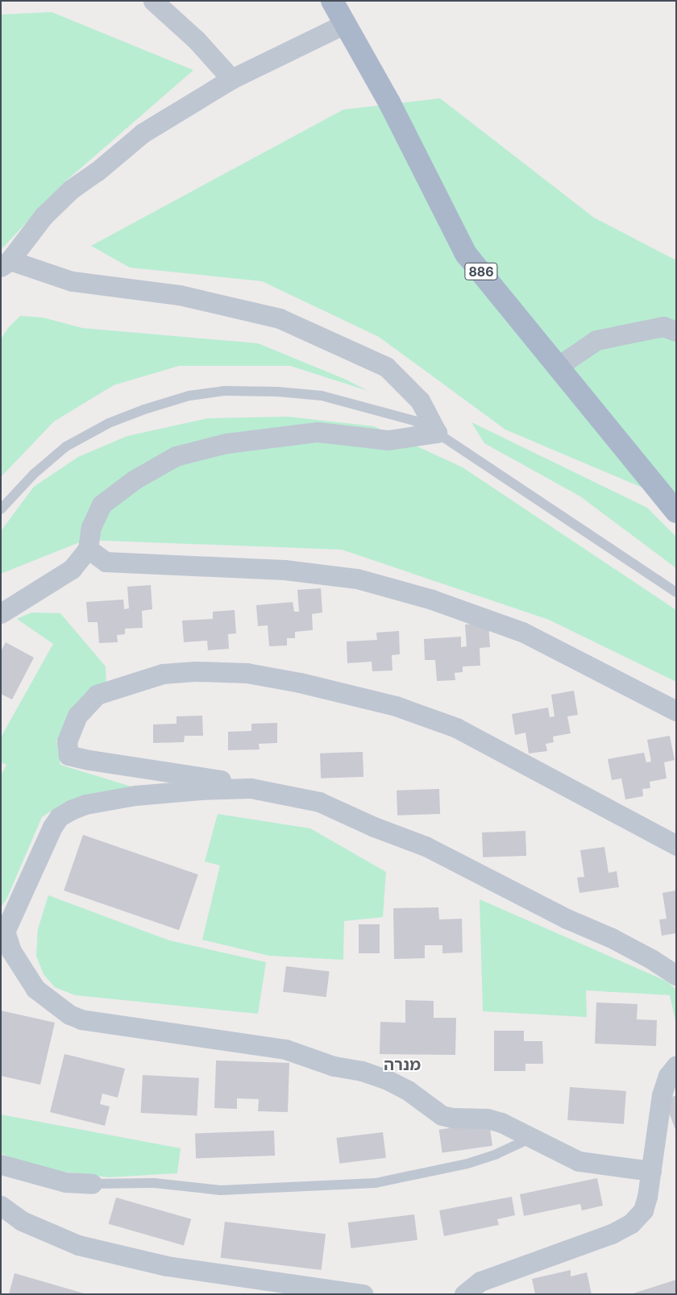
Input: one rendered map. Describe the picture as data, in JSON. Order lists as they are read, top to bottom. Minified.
{"streets":{"main road":["886"]},"districts":["מנרה"]}
